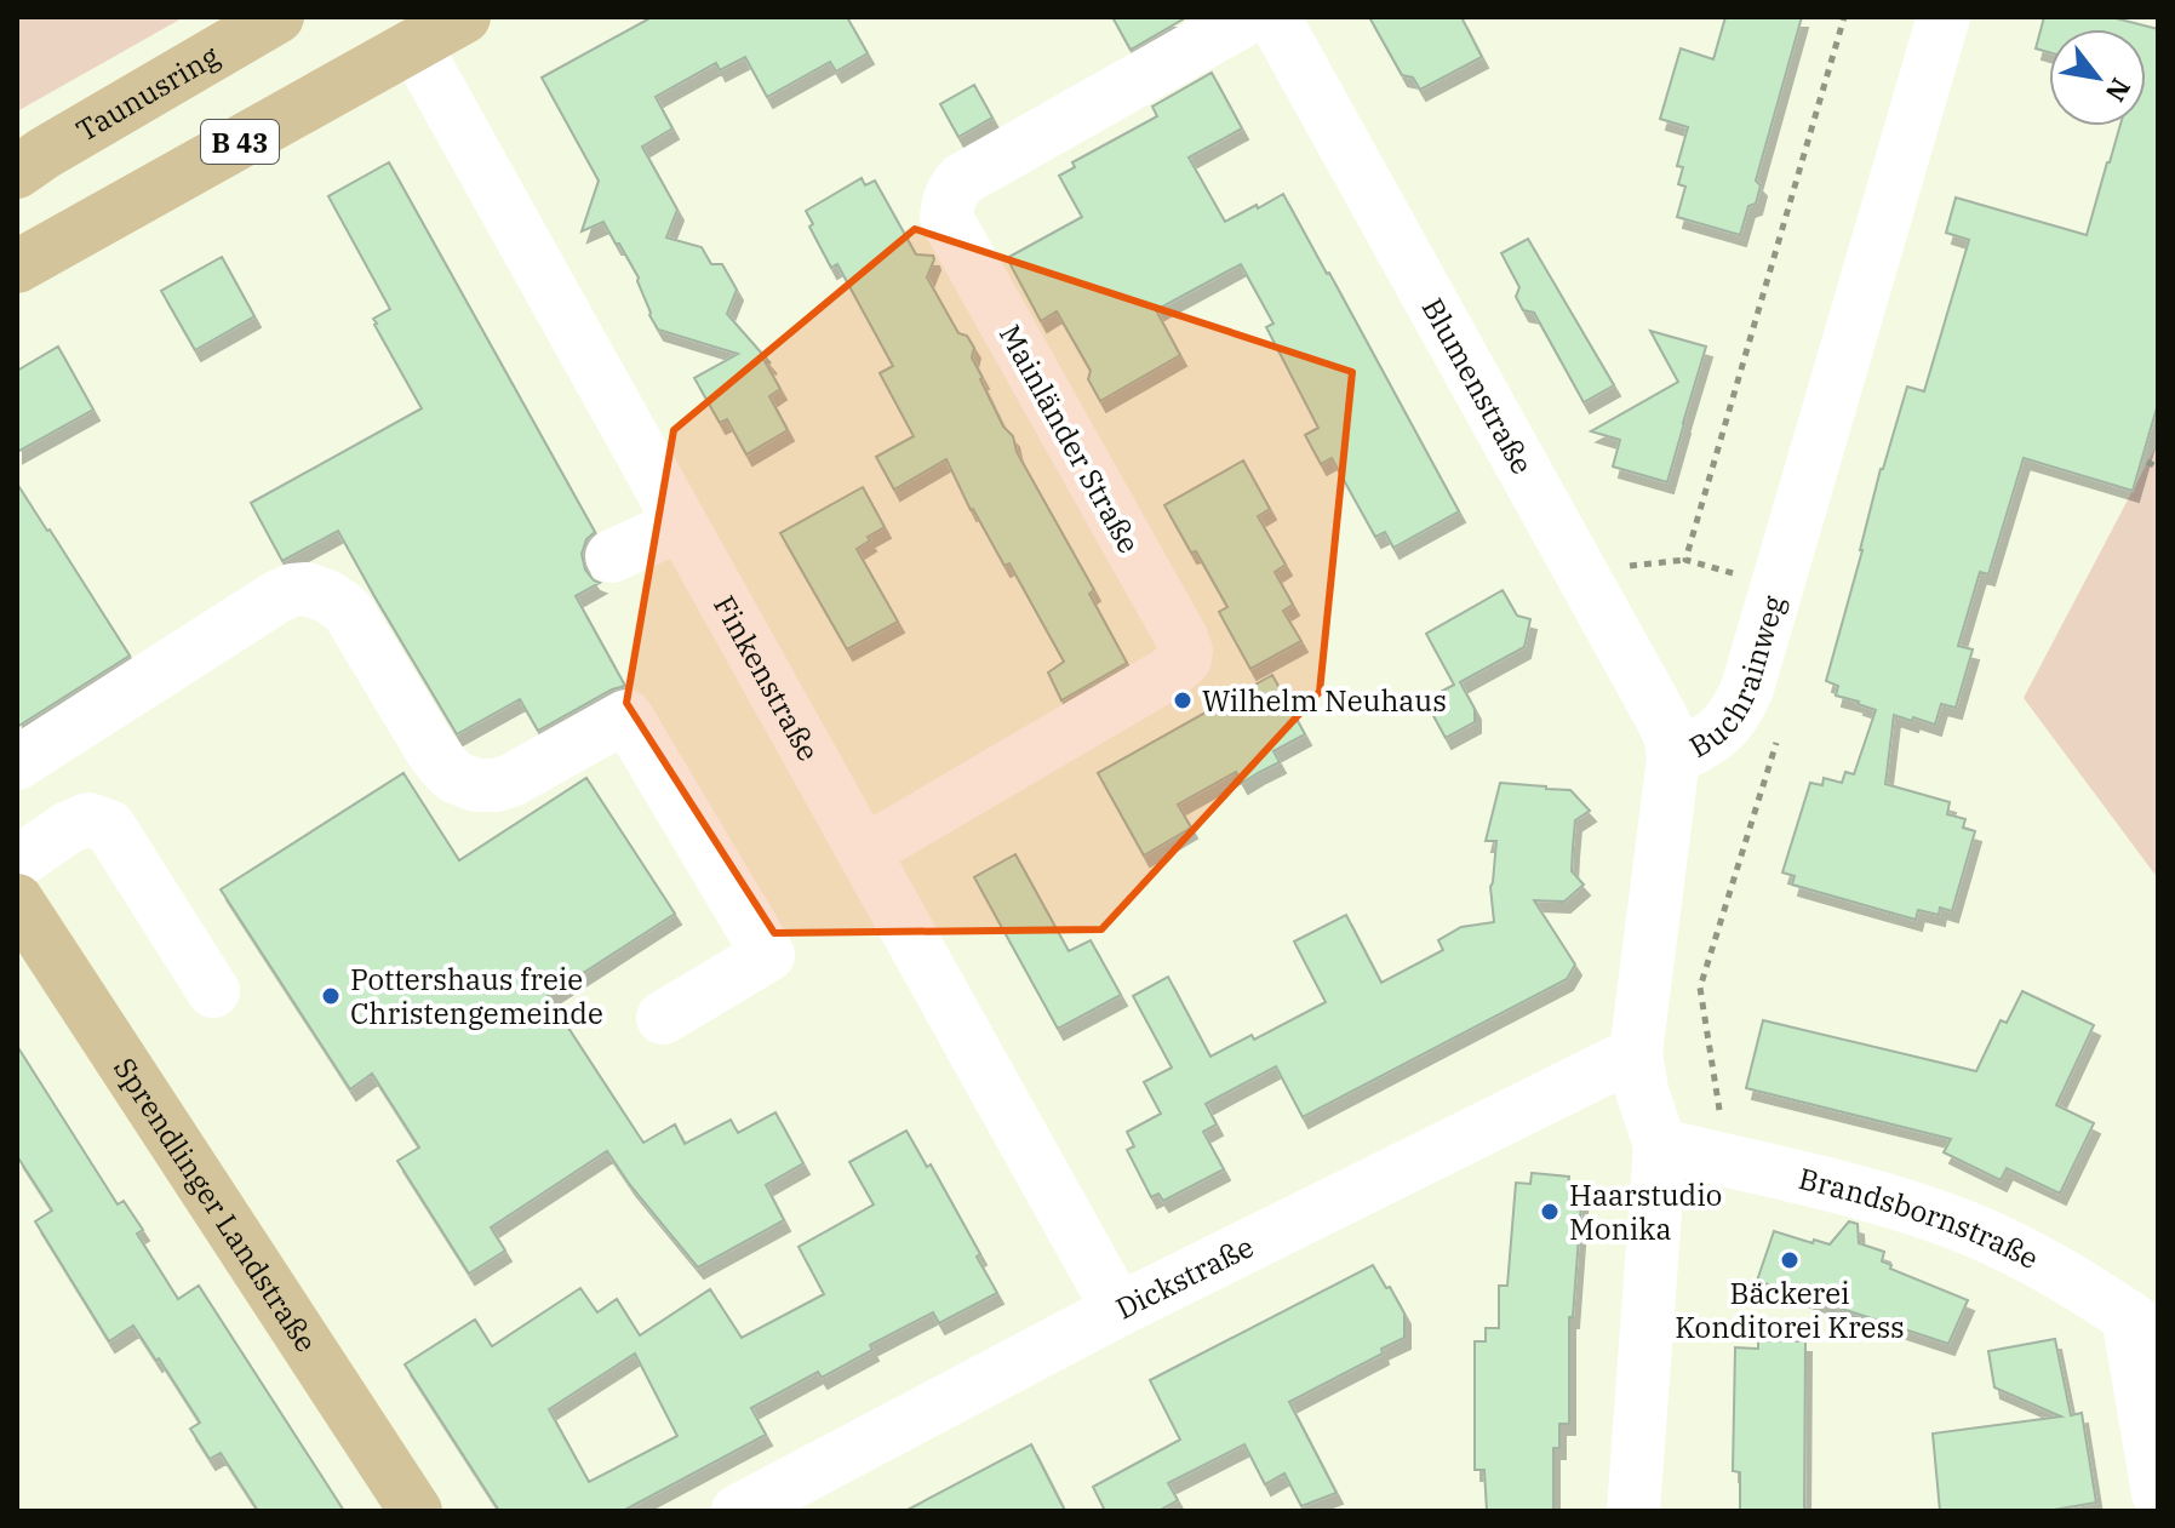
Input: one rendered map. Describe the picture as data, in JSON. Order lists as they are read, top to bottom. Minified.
{"streets":{"main road":["Taunusring","B 43","Sprendlinger Landstraße"],"street":["Blumenstraße","Mainländer Straße","Buchrainweg","Finkenstraße","Brandsbornstraße","Dickstraße"]},"crossings":[["B 43","Finkenstraße"],["Blumenstraße","Buchrainweg"],["Mainländer Straße","Finkenstraße"],["Buchrainweg","Brandsbornstraße"],["Buchrainweg","Dickstraße"],["Finkenstraße","Dickstraße"]],"places":["Wilhelm Neuhaus","Pottershaus freie Christengemeinde","Haarstudio Monika","Bäckerei Konditorei Kress"],"north":"bottom right"}
